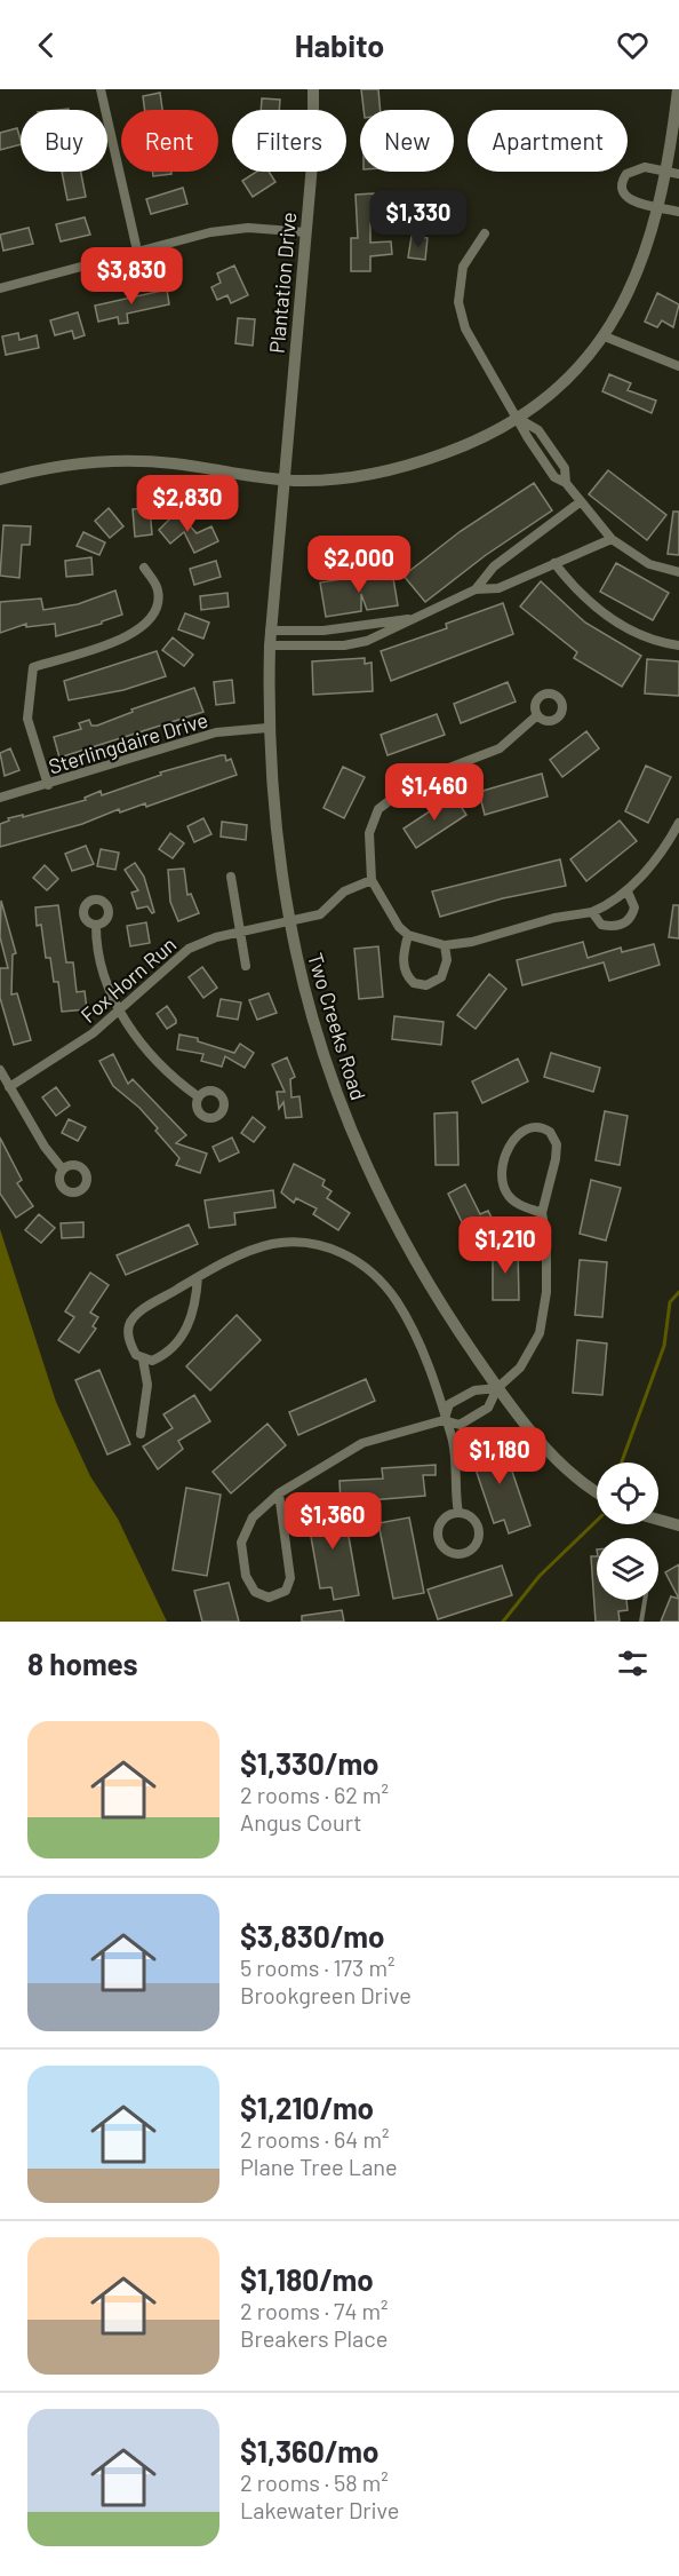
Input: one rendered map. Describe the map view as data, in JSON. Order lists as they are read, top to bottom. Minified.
{"streets":{"street":["Plantation Drive","Sterlingdaire Drive","Fox Horn Run","Two Creeks Road"]},"crossings":[["Plantation Drive","Two Creeks Road"],["Sterlingdaire Drive","Two Creeks Road"],["Fox Horn Run","Two Creeks Road"]],"page":{"header":"Habito","chip":["Buy","Rent","Filters","New","Apartment"],"price":["$1,330","$3,830","$2,830","$2,000","$1,460","$1,210","$1,180","$1,360"],"heading":"8 homes","list":[{"name":"$1,330/mo","note":"2 rooms · 62 m² · Angus Court"},{"name":"$3,830/mo","note":"5 rooms · 173 m² · Brookgreen Drive"},{"name":"$1,210/mo","note":"2 rooms · 64 m² · Plane Tree Lane"},{"name":"$1,180/mo","note":"2 rooms · 74 m² · Breakers Place"},{"name":"$1,360/mo","note":"2 rooms · 58 m² · Lakewater Drive"}]}}
